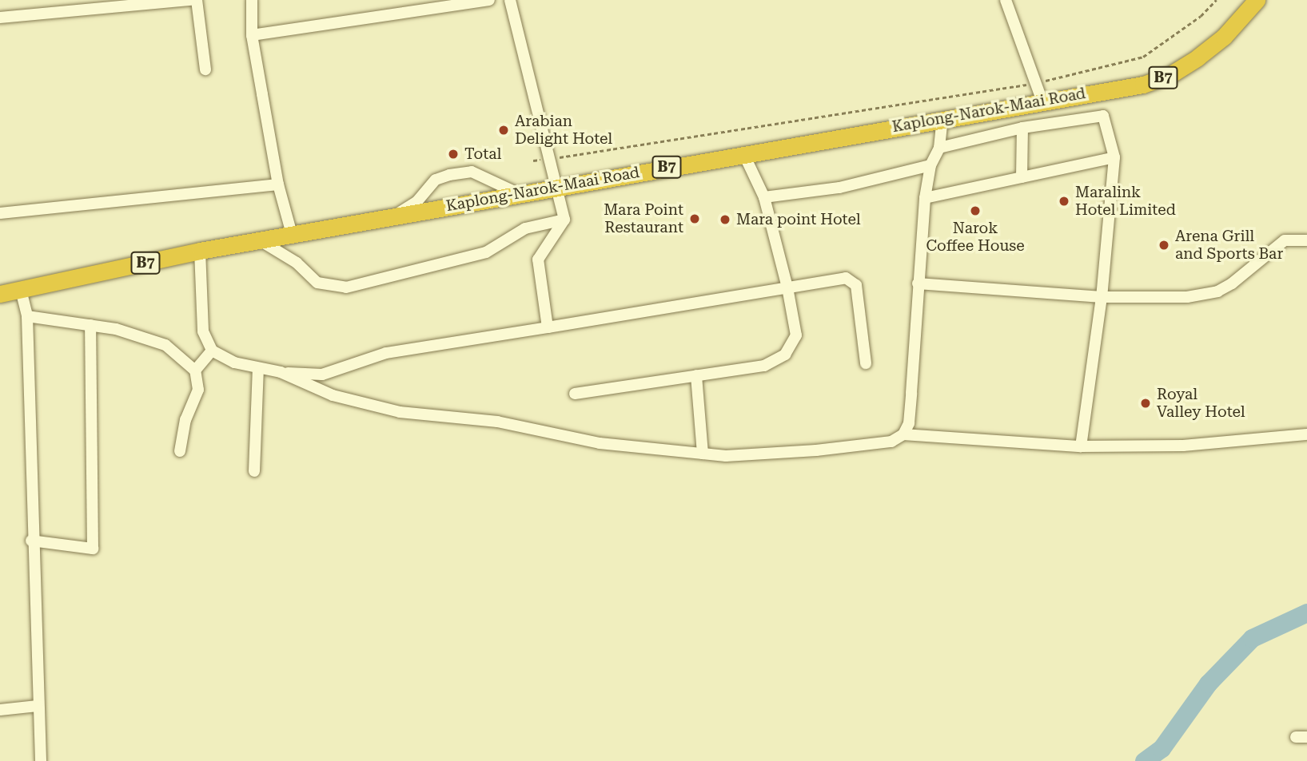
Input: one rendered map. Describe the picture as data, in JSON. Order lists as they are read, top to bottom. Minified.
{"streets":{"highway":["B7","Kaplong-Narok-Maai Road"]},"places":["Arabian Delight Hotel","Total","Maralink Hotel Limited","Narok Coffee House","Mara Point Restaurant","Mara point Hotel","Arena Grill and Sports Bar","Royal Valley Hotel"]}
